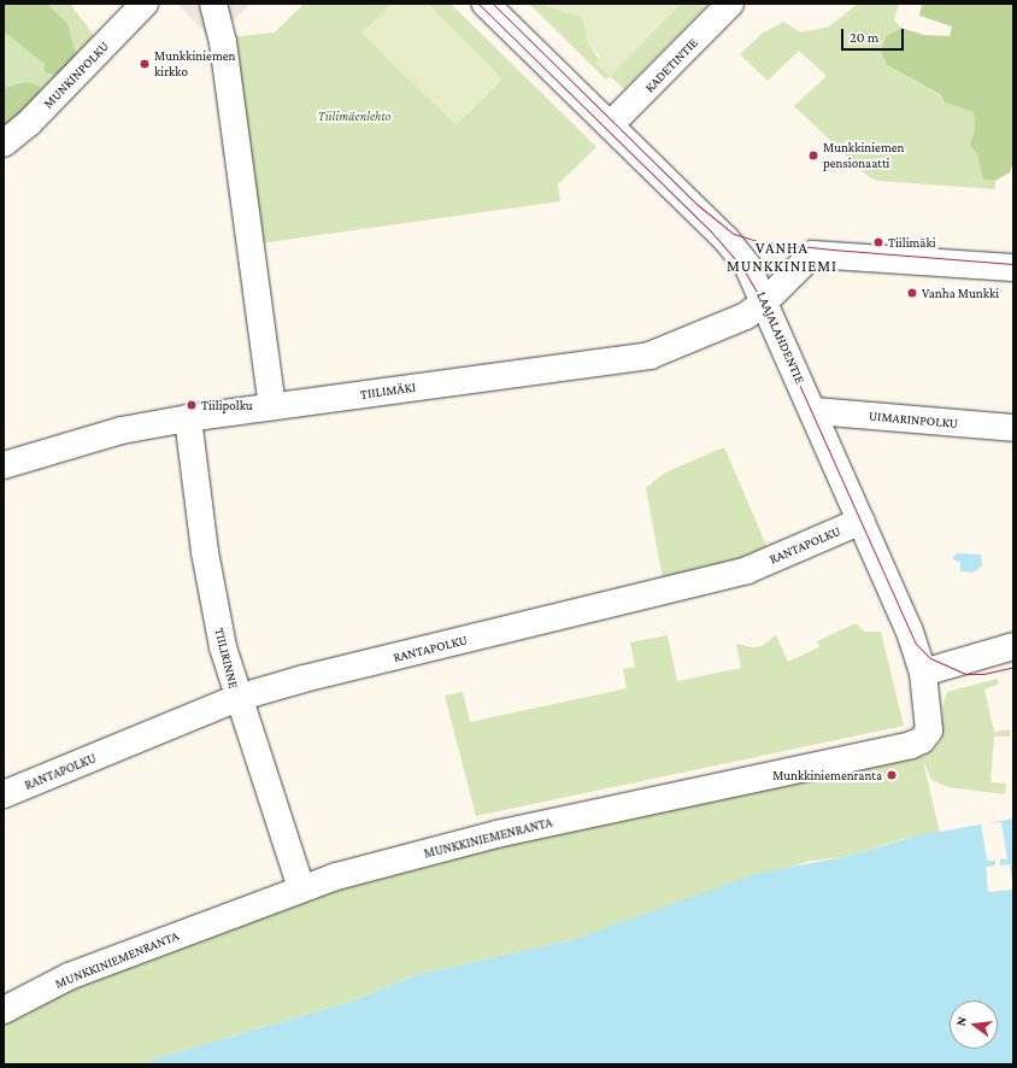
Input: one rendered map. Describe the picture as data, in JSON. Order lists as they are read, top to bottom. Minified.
{"streets":{"street":["KADETINTIE","MUNKINPOLKU","LAAJALAHDENTIE","TIILIMÄKI","UIMARINPOLKU","RANTAPOLKU","TIILIRINNE","MUNKKINIEMENRANTA"]},"crossings":[["KADETINTIE","LAAJALAHDENTIE"],["LAAJALAHDENTIE","TIILIMÄKI"],["LAAJALAHDENTIE","UIMARINPOLKU"],["LAAJALAHDENTIE","RANTAPOLKU"],["LAAJALAHDENTIE","MUNKKINIEMENRANTA"],["TIILIMÄKI","TIILIRINNE"],["RANTAPOLKU","TIILIRINNE"],["TIILIRINNE","MUNKKINIEMENRANTA"]],"districts":["VANHA MUNKKINIEMI"],"parks":["Tiilimäenlehto"],"places":["Munkkiniemen kirkko","Munkkiniemen pensionaatti","Tiilimäki","Vanha Munkki","Tiilipolku","Munkkiniemenranta"],"scale_bar":"20 m","north":"left"}
